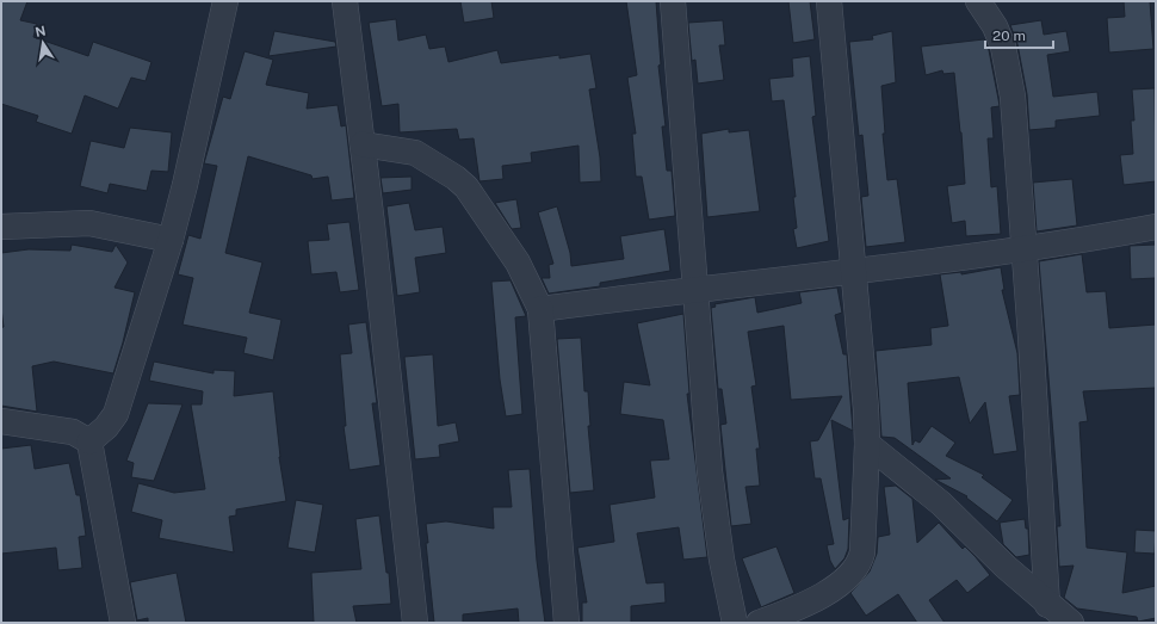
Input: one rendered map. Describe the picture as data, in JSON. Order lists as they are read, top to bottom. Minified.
{"scale_bar":"20 m","north":"top"}
